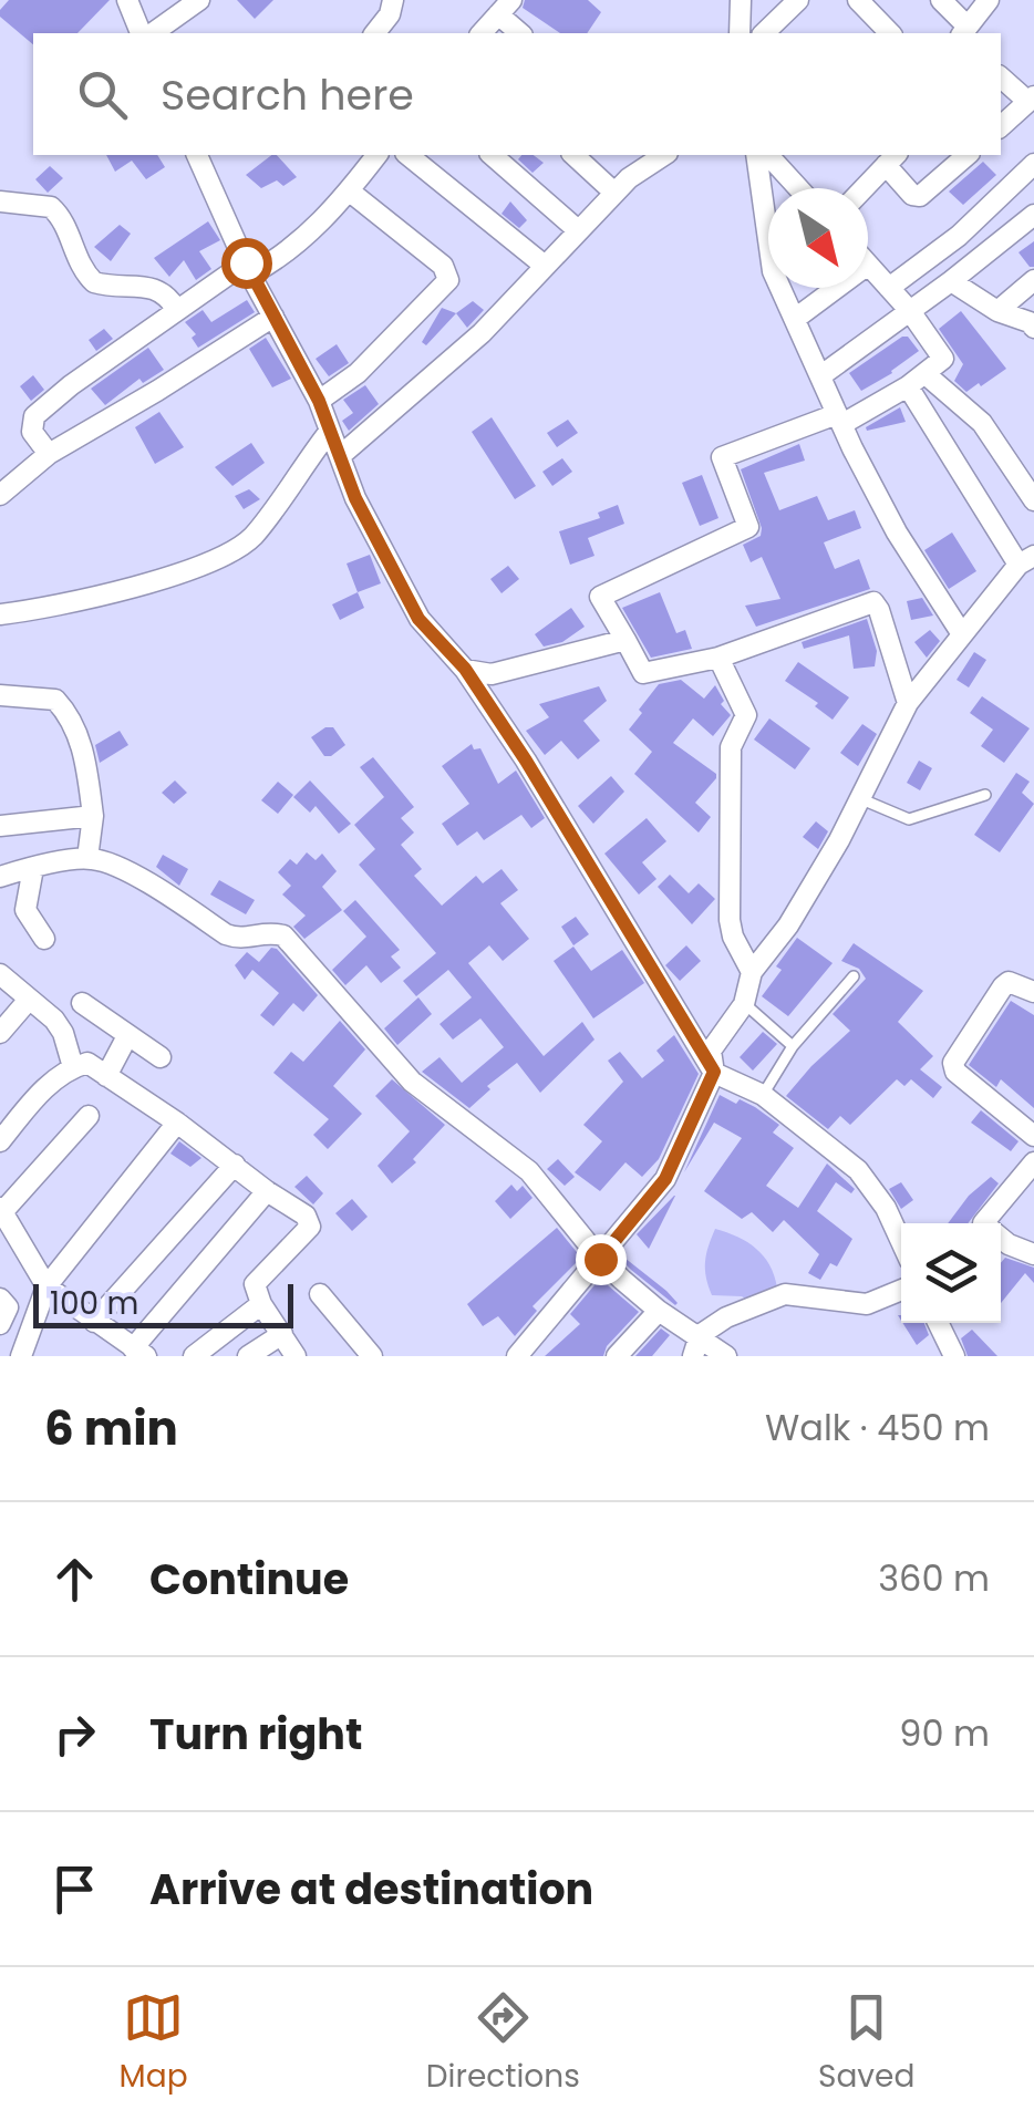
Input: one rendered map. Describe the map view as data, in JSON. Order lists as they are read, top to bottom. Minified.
{"scale_bar":"100 m","north":"bottom right","page":{"search":"Search here","scale":"100 m","heading":["6 min","Walk · 450 m"],"list":[["Continue","360 m"],["Turn right","90 m"],"Arrive at destination"],"nav":["Map","Directions","Saved"]}}
